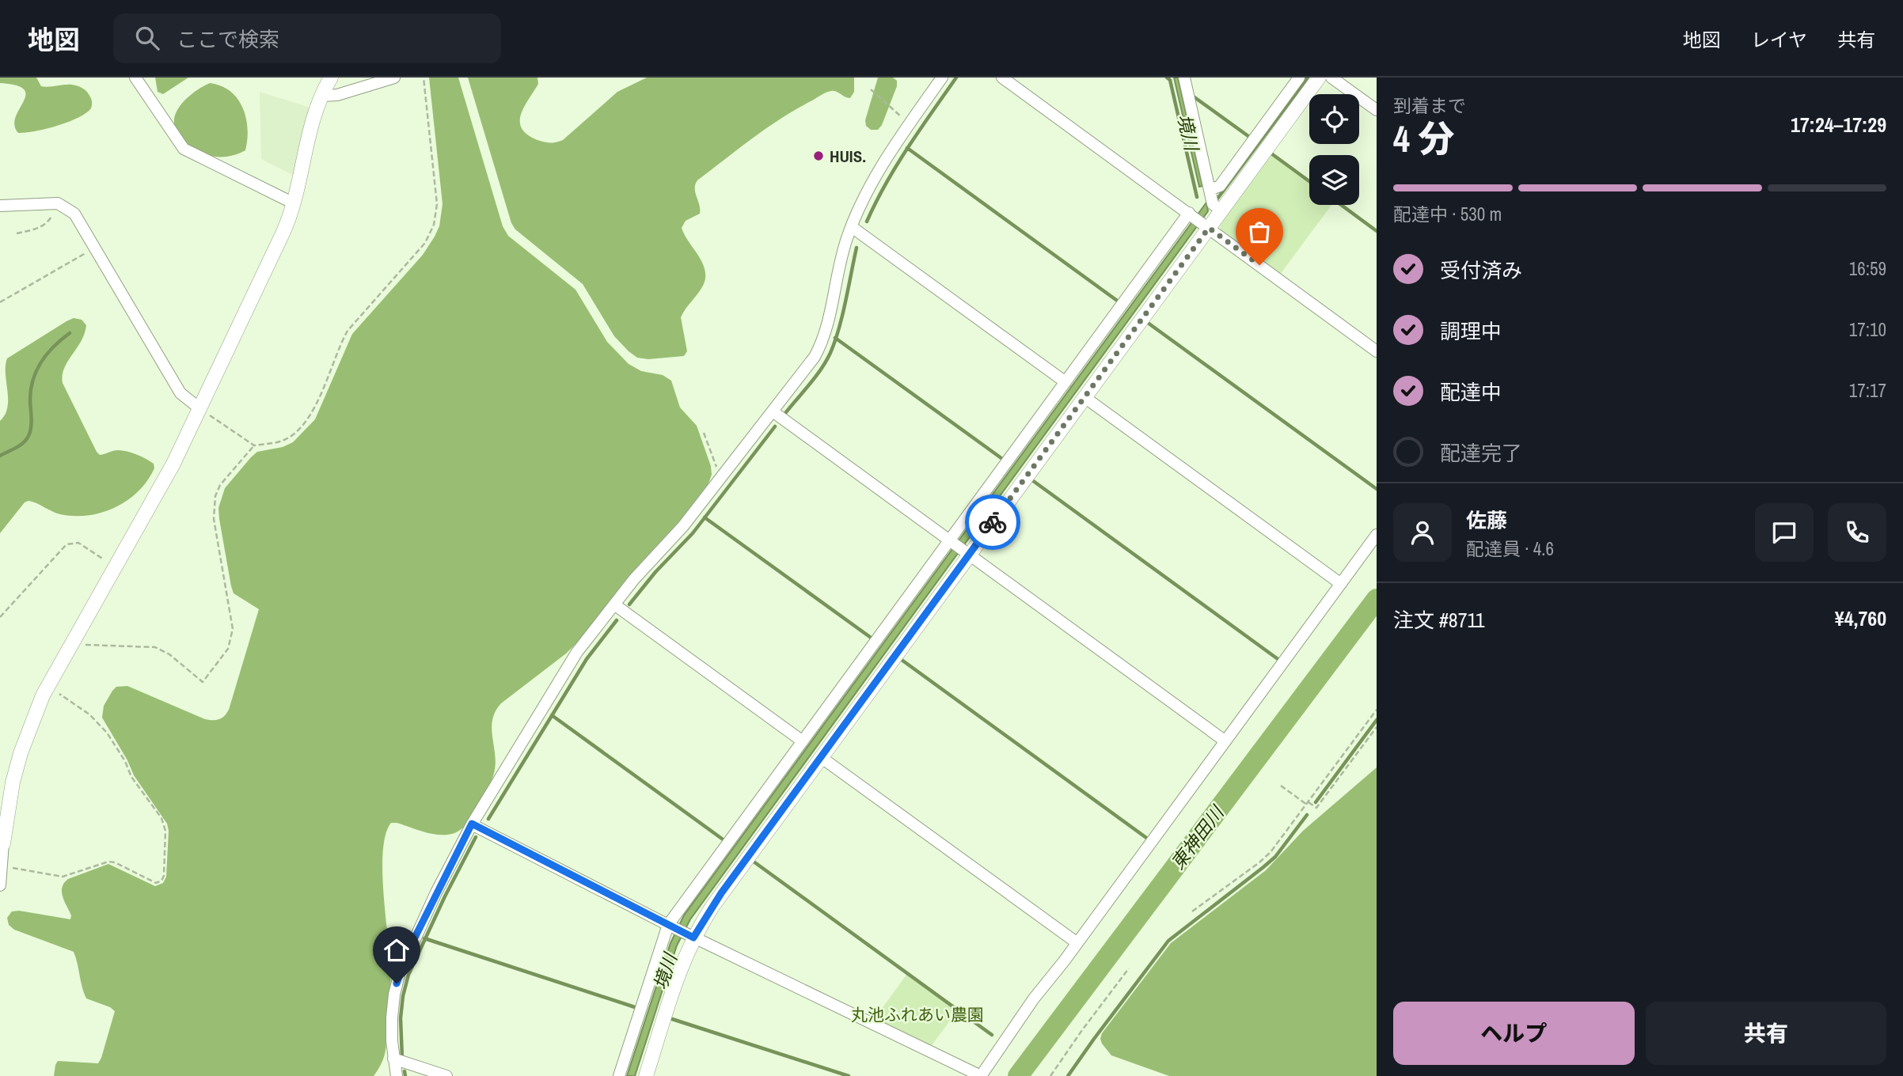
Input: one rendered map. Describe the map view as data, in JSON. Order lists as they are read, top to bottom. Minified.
{"water":["境川","東神田川"],"parks":["丸池ふれあい農園"],"places":["HUIS."],"page":{"header":"地図","search":"ここで検索","nav":["地図","レイヤ","共有"],"heading":["4 分","到着まで","17:24–17:29"],"panel":["佐藤","配達員 · 4.6","注文 #8711","¥4,760"],"bar":"配達中 · 530 m","list":[["受付済み","16:59"],["調理中","17:10"],["配達中","17:17"],"配達完了"],"buttons":["ヘルプ","共有"]}}
